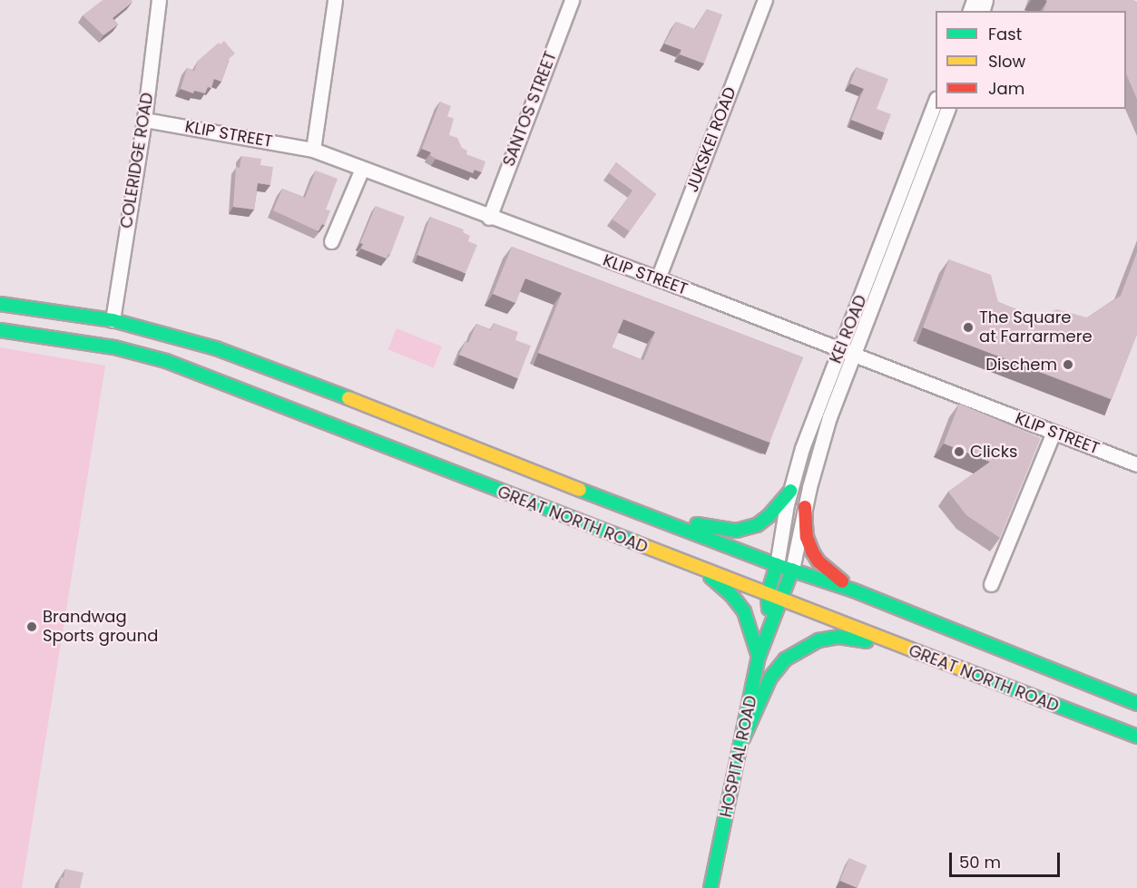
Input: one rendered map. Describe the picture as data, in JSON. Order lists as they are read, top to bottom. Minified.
{"streets":{"main road":["GREAT NORTH ROAD","HOSPITAL ROAD"],"street":["SANTOS STREET","KLIP STREET","JUKSKEI ROAD","COLERIDGE ROAD","KEI ROAD"]},"crossings":[["SANTOS STREET","KLIP STREET"],["KLIP STREET","JUKSKEI ROAD"],["KLIP STREET","COLERIDGE ROAD"],["KLIP STREET","KEI ROAD"],["COLERIDGE ROAD","GREAT NORTH ROAD"],["KEI ROAD","GREAT NORTH ROAD"],["KEI ROAD","HOSPITAL ROAD"],["GREAT NORTH ROAD","HOSPITAL ROAD"]],"places":["The Square at Farrarmere","Dischem","Clicks","Brandwag Sports ground"],"legend":["Fast","Slow","Jam"],"scale_bar":"50 m"}
